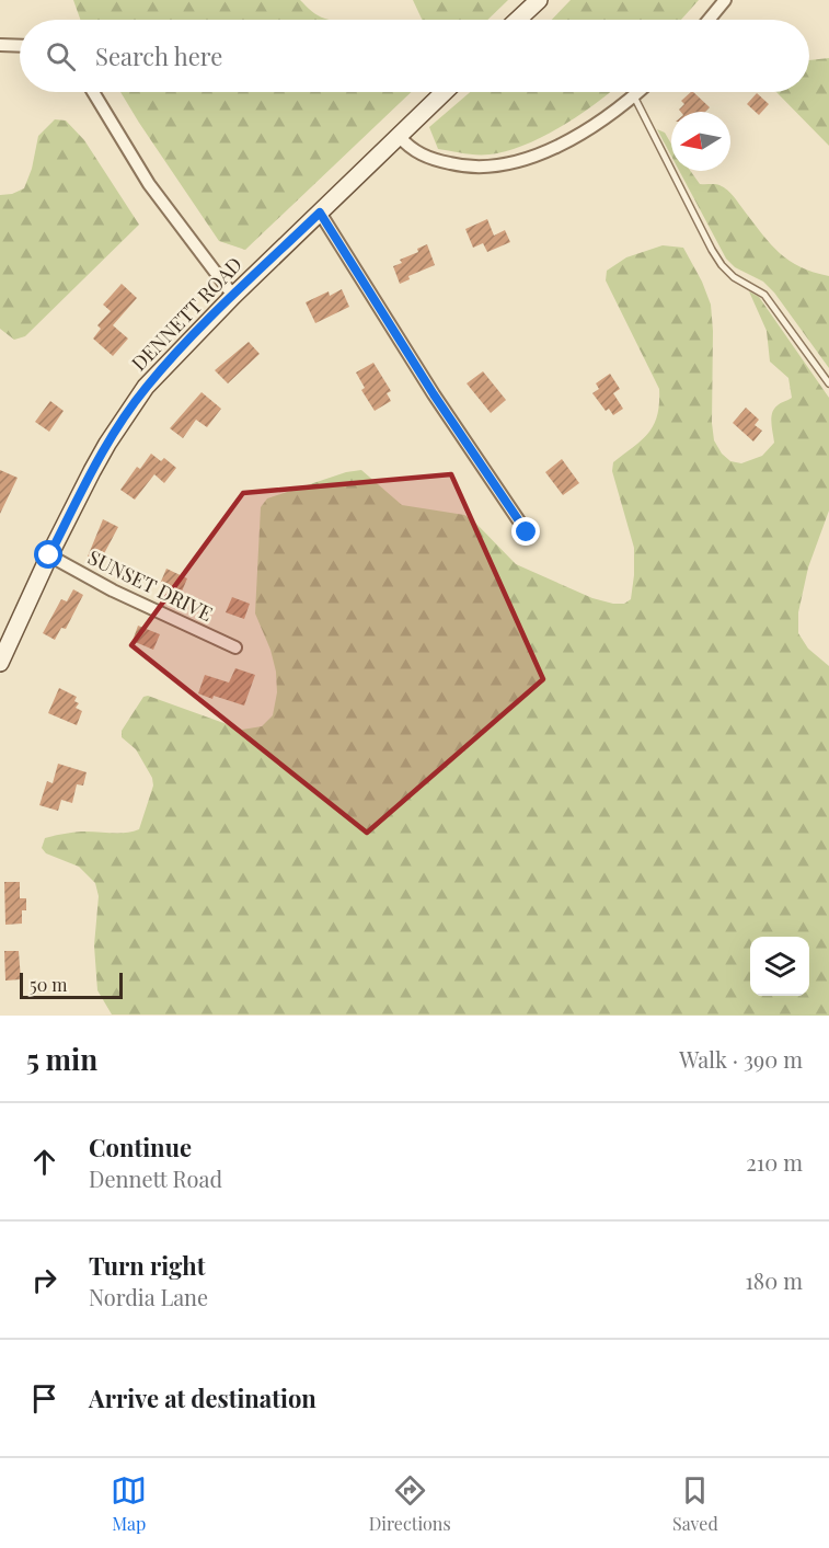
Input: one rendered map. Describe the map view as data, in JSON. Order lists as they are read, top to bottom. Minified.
{"streets":{"street":["DENNETT ROAD","SUNSET DRIVE"]},"crossings":[["DENNETT ROAD","SUNSET DRIVE"]],"scale_bar":"50 m","north":"left","page":{"search":"Search here","scale":"50 m","heading":["5 min","Walk · 390 m"],"list":[["Continue","Dennett Road","210 m"],["Turn right","Nordia Lane","180 m"],"Arrive at destination"],"nav":["Map","Directions","Saved"]}}
